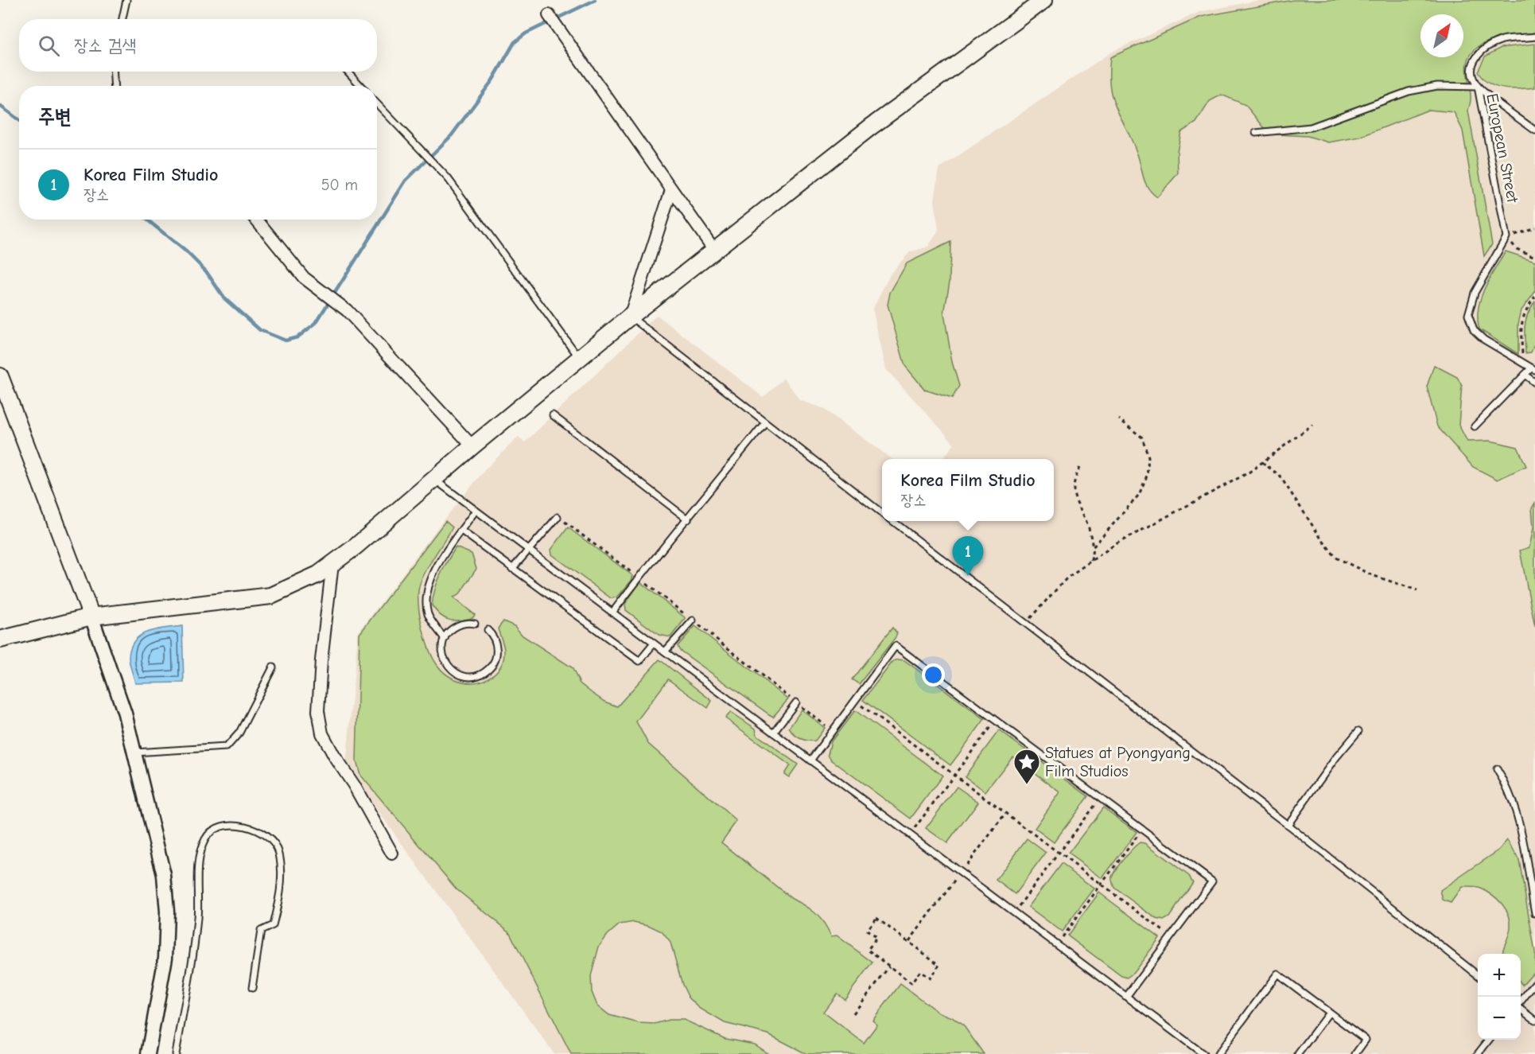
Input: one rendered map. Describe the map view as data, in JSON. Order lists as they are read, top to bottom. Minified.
{"streets":{"lane":["European Street"]},"places":{"place":["Statues at Pyongyang Film Studios"]},"north":"top right","page":{"search":"장소 검색","heading":"주변","list":[{"mark":"1","name":"Korea Film Studio","note":"장소","value":"50 m"}],"popup":["Korea Film Studio","장소"],"pins":"1","map_buttons":["+","−"]}}
